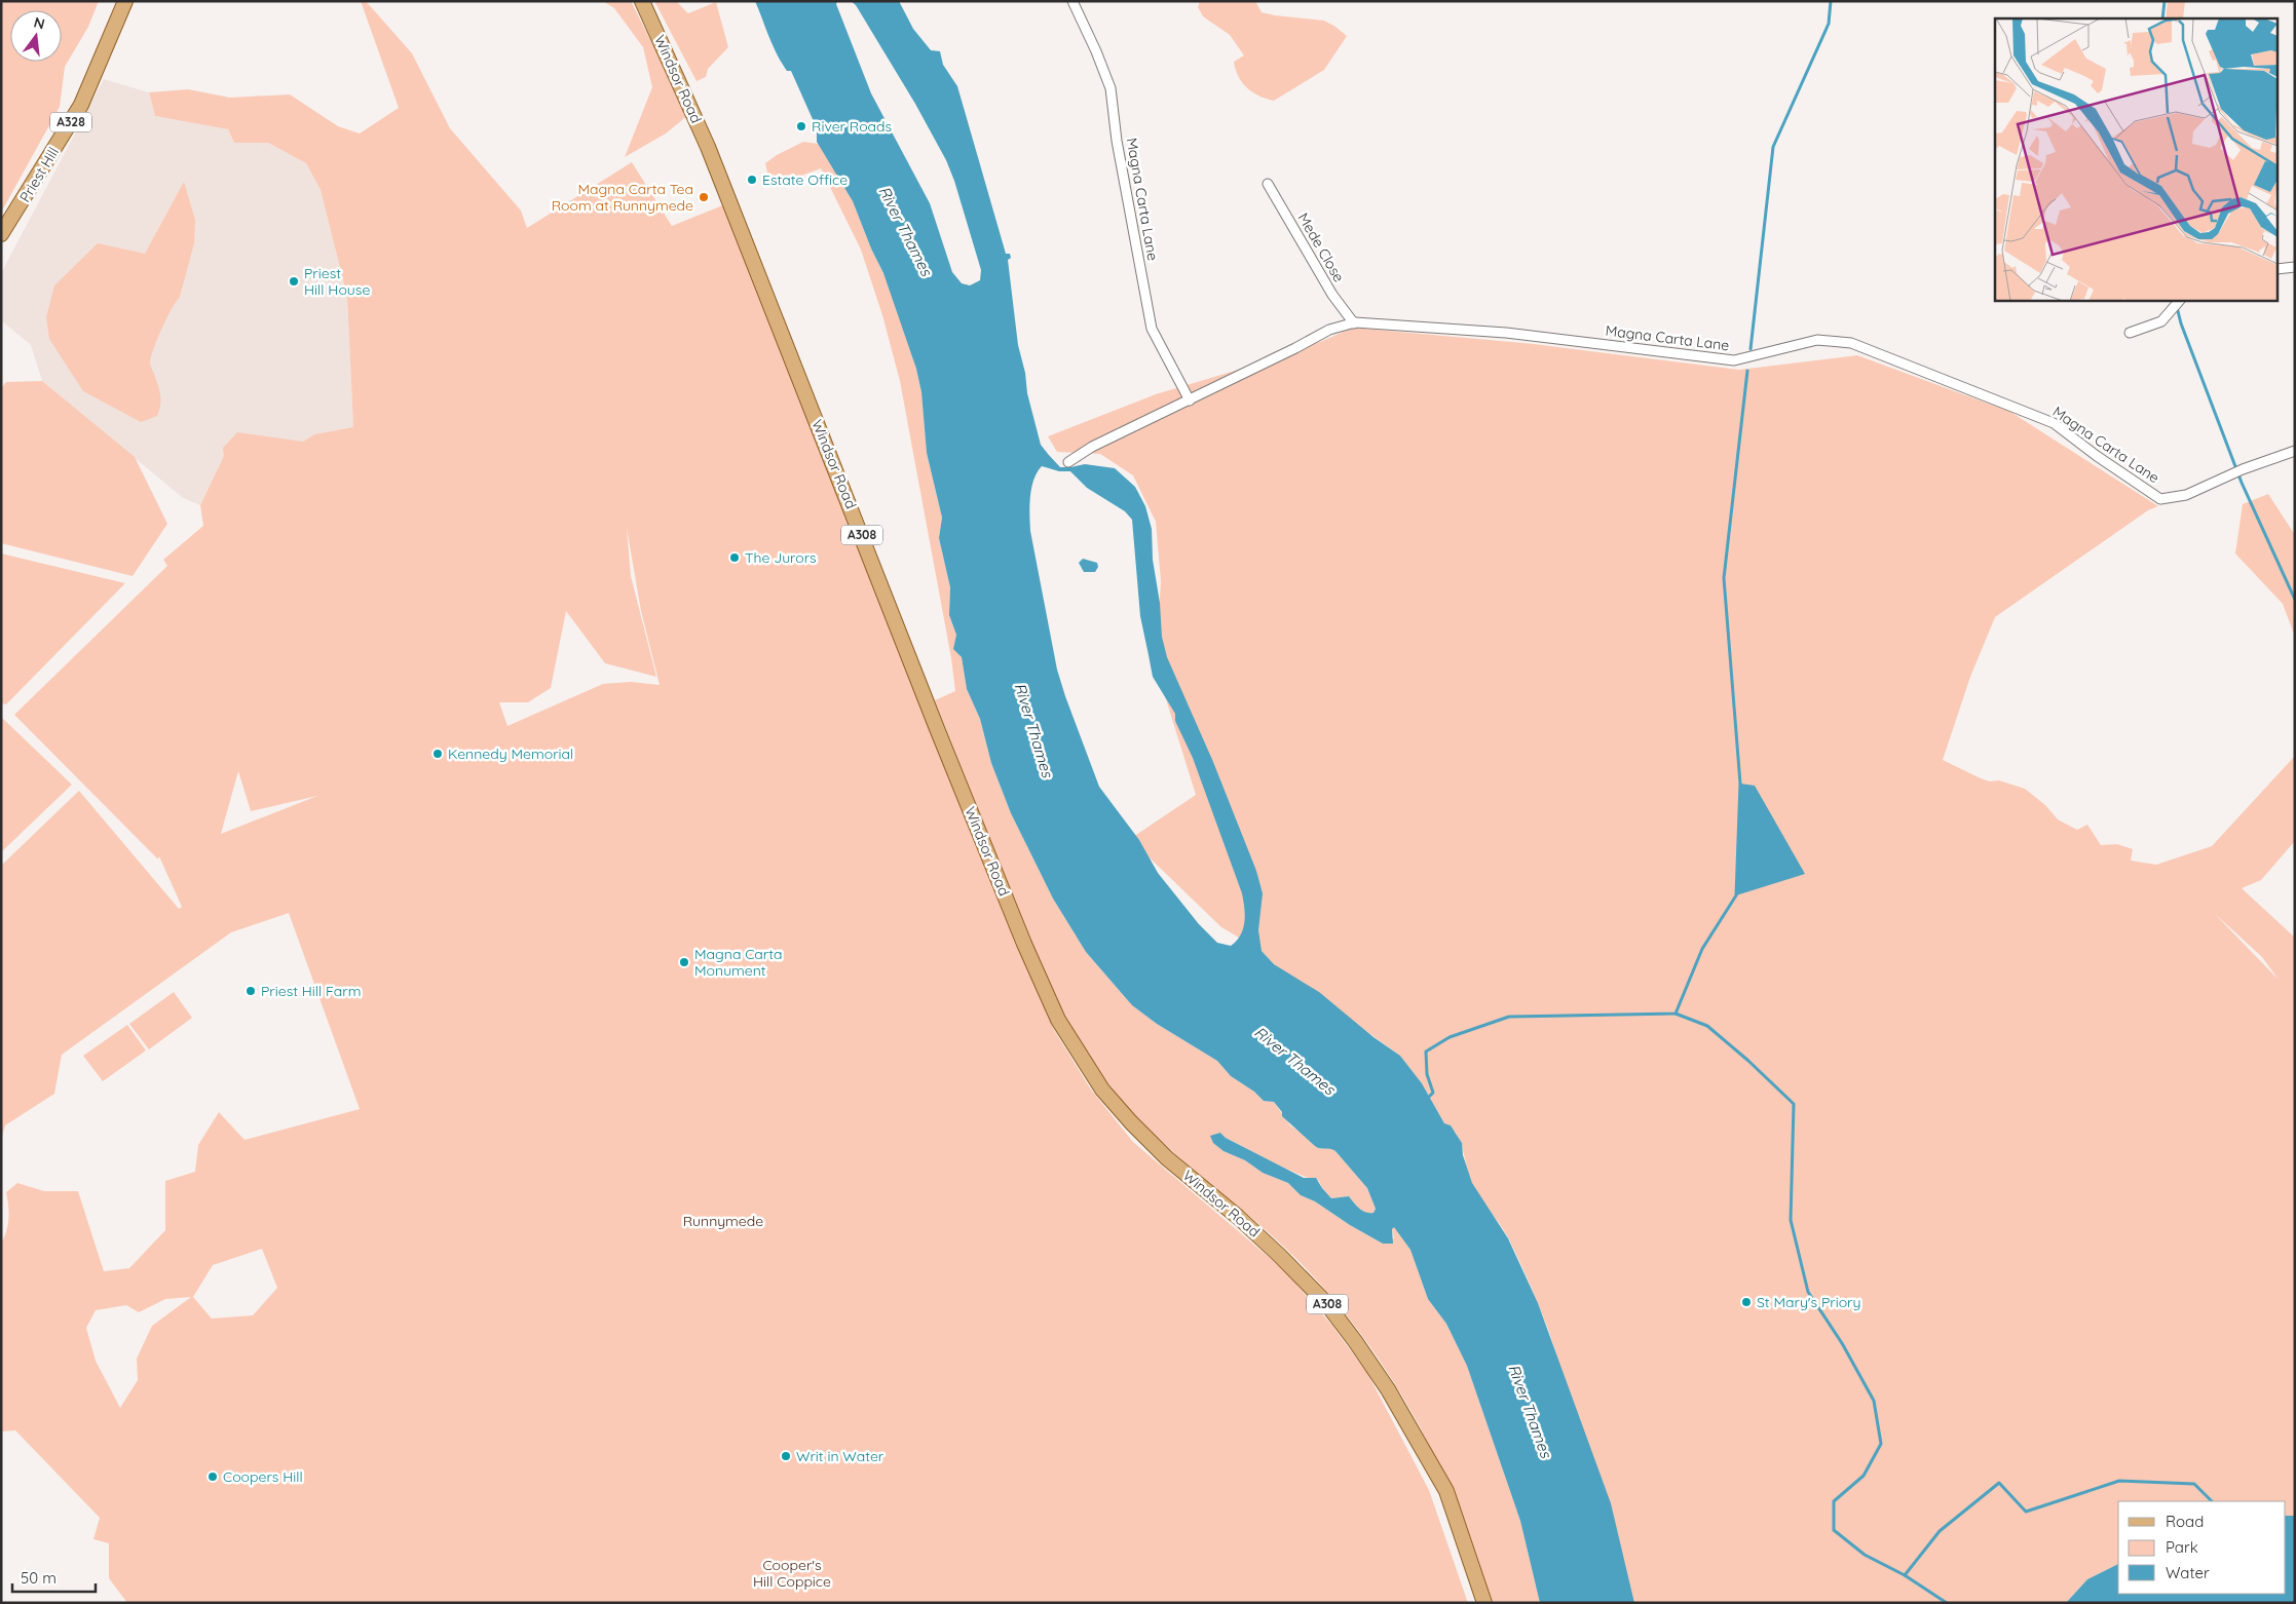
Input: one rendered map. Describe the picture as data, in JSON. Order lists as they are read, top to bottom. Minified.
{"streets":{"main road":["Windsor Road","A328","Priest Hill","A308"],"street":["Magna Carta Lane","Mede Close"]},"crossings":[["Magna Carta Lane","Mede Close"]],"water":["River Thames"],"parks":["Runnymede","Cooper's Hill Coppice"],"places":["River Roads","Estate Office","Magna Carta Tea Room at Runnymede","Priest Hill House","The Jurors","Kennedy Memorial","Magna Carta Monument","Priest Hill Farm","St Mary's Priory","Writ in Water","Coopers Hill"],"legend":["Road","Park","Water"],"scale_bar":"50 m","north":"top"}
